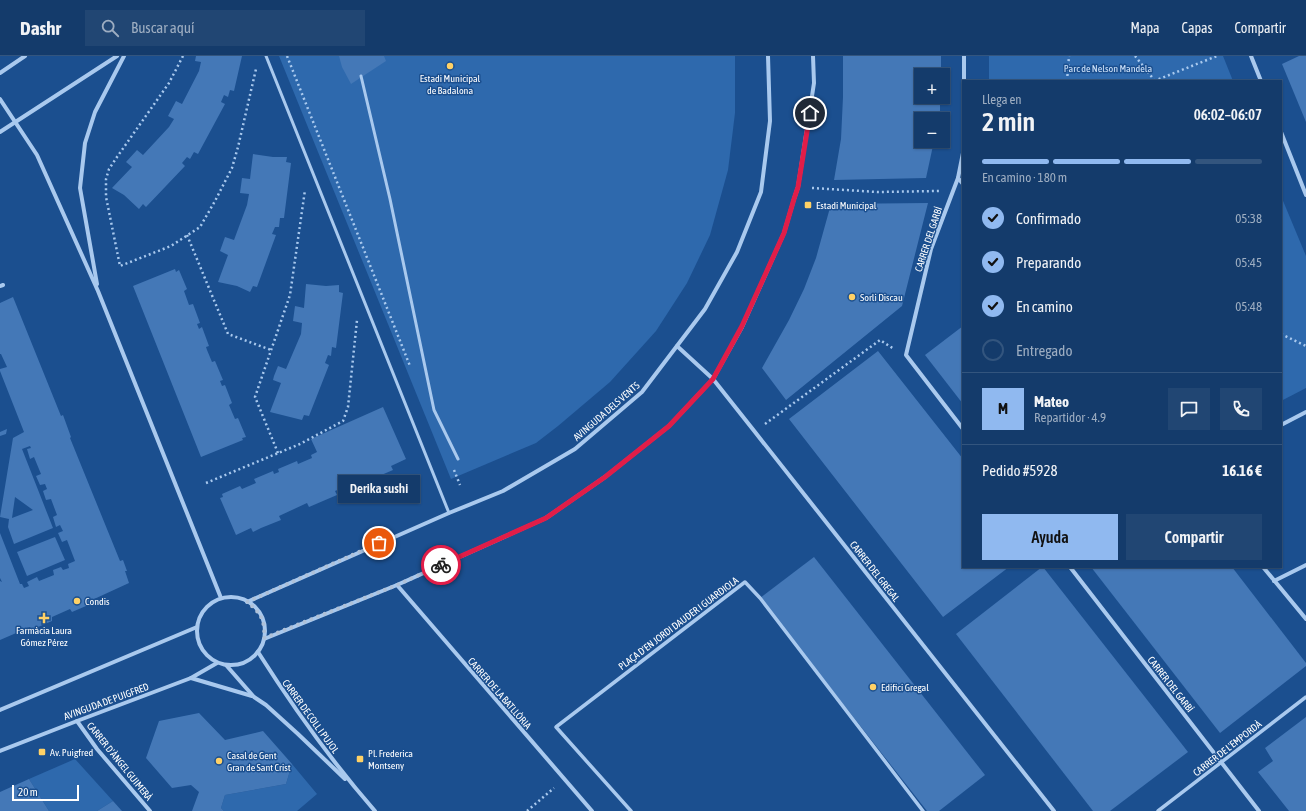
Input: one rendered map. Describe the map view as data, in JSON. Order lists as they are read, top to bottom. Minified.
{"streets":{"street":["CARRER DEL GARBÍ","AVINGUDA DELS VENTS","CARRER DEL GREGAL","PLAÇA D'EN JORDI DAUDER I GUARDIOLA","CARRER DE LA BATLLÒRIA","AVINGUDA DE PUIGFRED","CARRER DE COLL I PUJOL","CARRER DE L'EMPORDÀ","CARRER D'ÀNGEL GUIMERÀ"]},"crossings":[["CARRER DEL GARBÍ","CARRER DE L'EMPORDÀ"],["AVINGUDA DELS VENTS","CARRER DEL GREGAL"],["AVINGUDA DELS VENTS","AVINGUDA DE PUIGFRED"],["AVINGUDA DELS VENTS","CARRER DE COLL I PUJOL"],["AVINGUDA DE PUIGFRED","CARRER DE COLL I PUJOL"],["AVINGUDA DE PUIGFRED","CARRER D'ÀNGEL GUIMERÀ"]],"parks":["Parc de Nelson Mandela"],"places":{"other":["Estadi Municipal de Badalona","Sorli Discau","Derika sushi","Condis","Edifici Gregal","Casal de Gent Gran de Sant Crist"],"transit":["Estadi Municipal","Av. Puigfred","Pl. Frederica Montseny"],"health":["Farmàcia Laura Gómez Pérez"]},"scale_bar":"20 m","page":{"header":"Dashr","search":"Buscar aquí","nav":["Mapa","Capas","Compartir"],"map_buttons":["+","−"],"heading":["2 min","Llega en","06:02–06:07"],"panel":["Mateo","Repartidor · 4.9","Pedido #5928","16.16 €"],"bar":"En camino · 180 m","list":[["Confirmado","05:38"],["Preparando","05:45"],["En camino","05:48"],"Entregado"],"round":"M","bubble":"Derika sushi","buttons":["Ayuda","Compartir"],"scale":"20 m"}}
